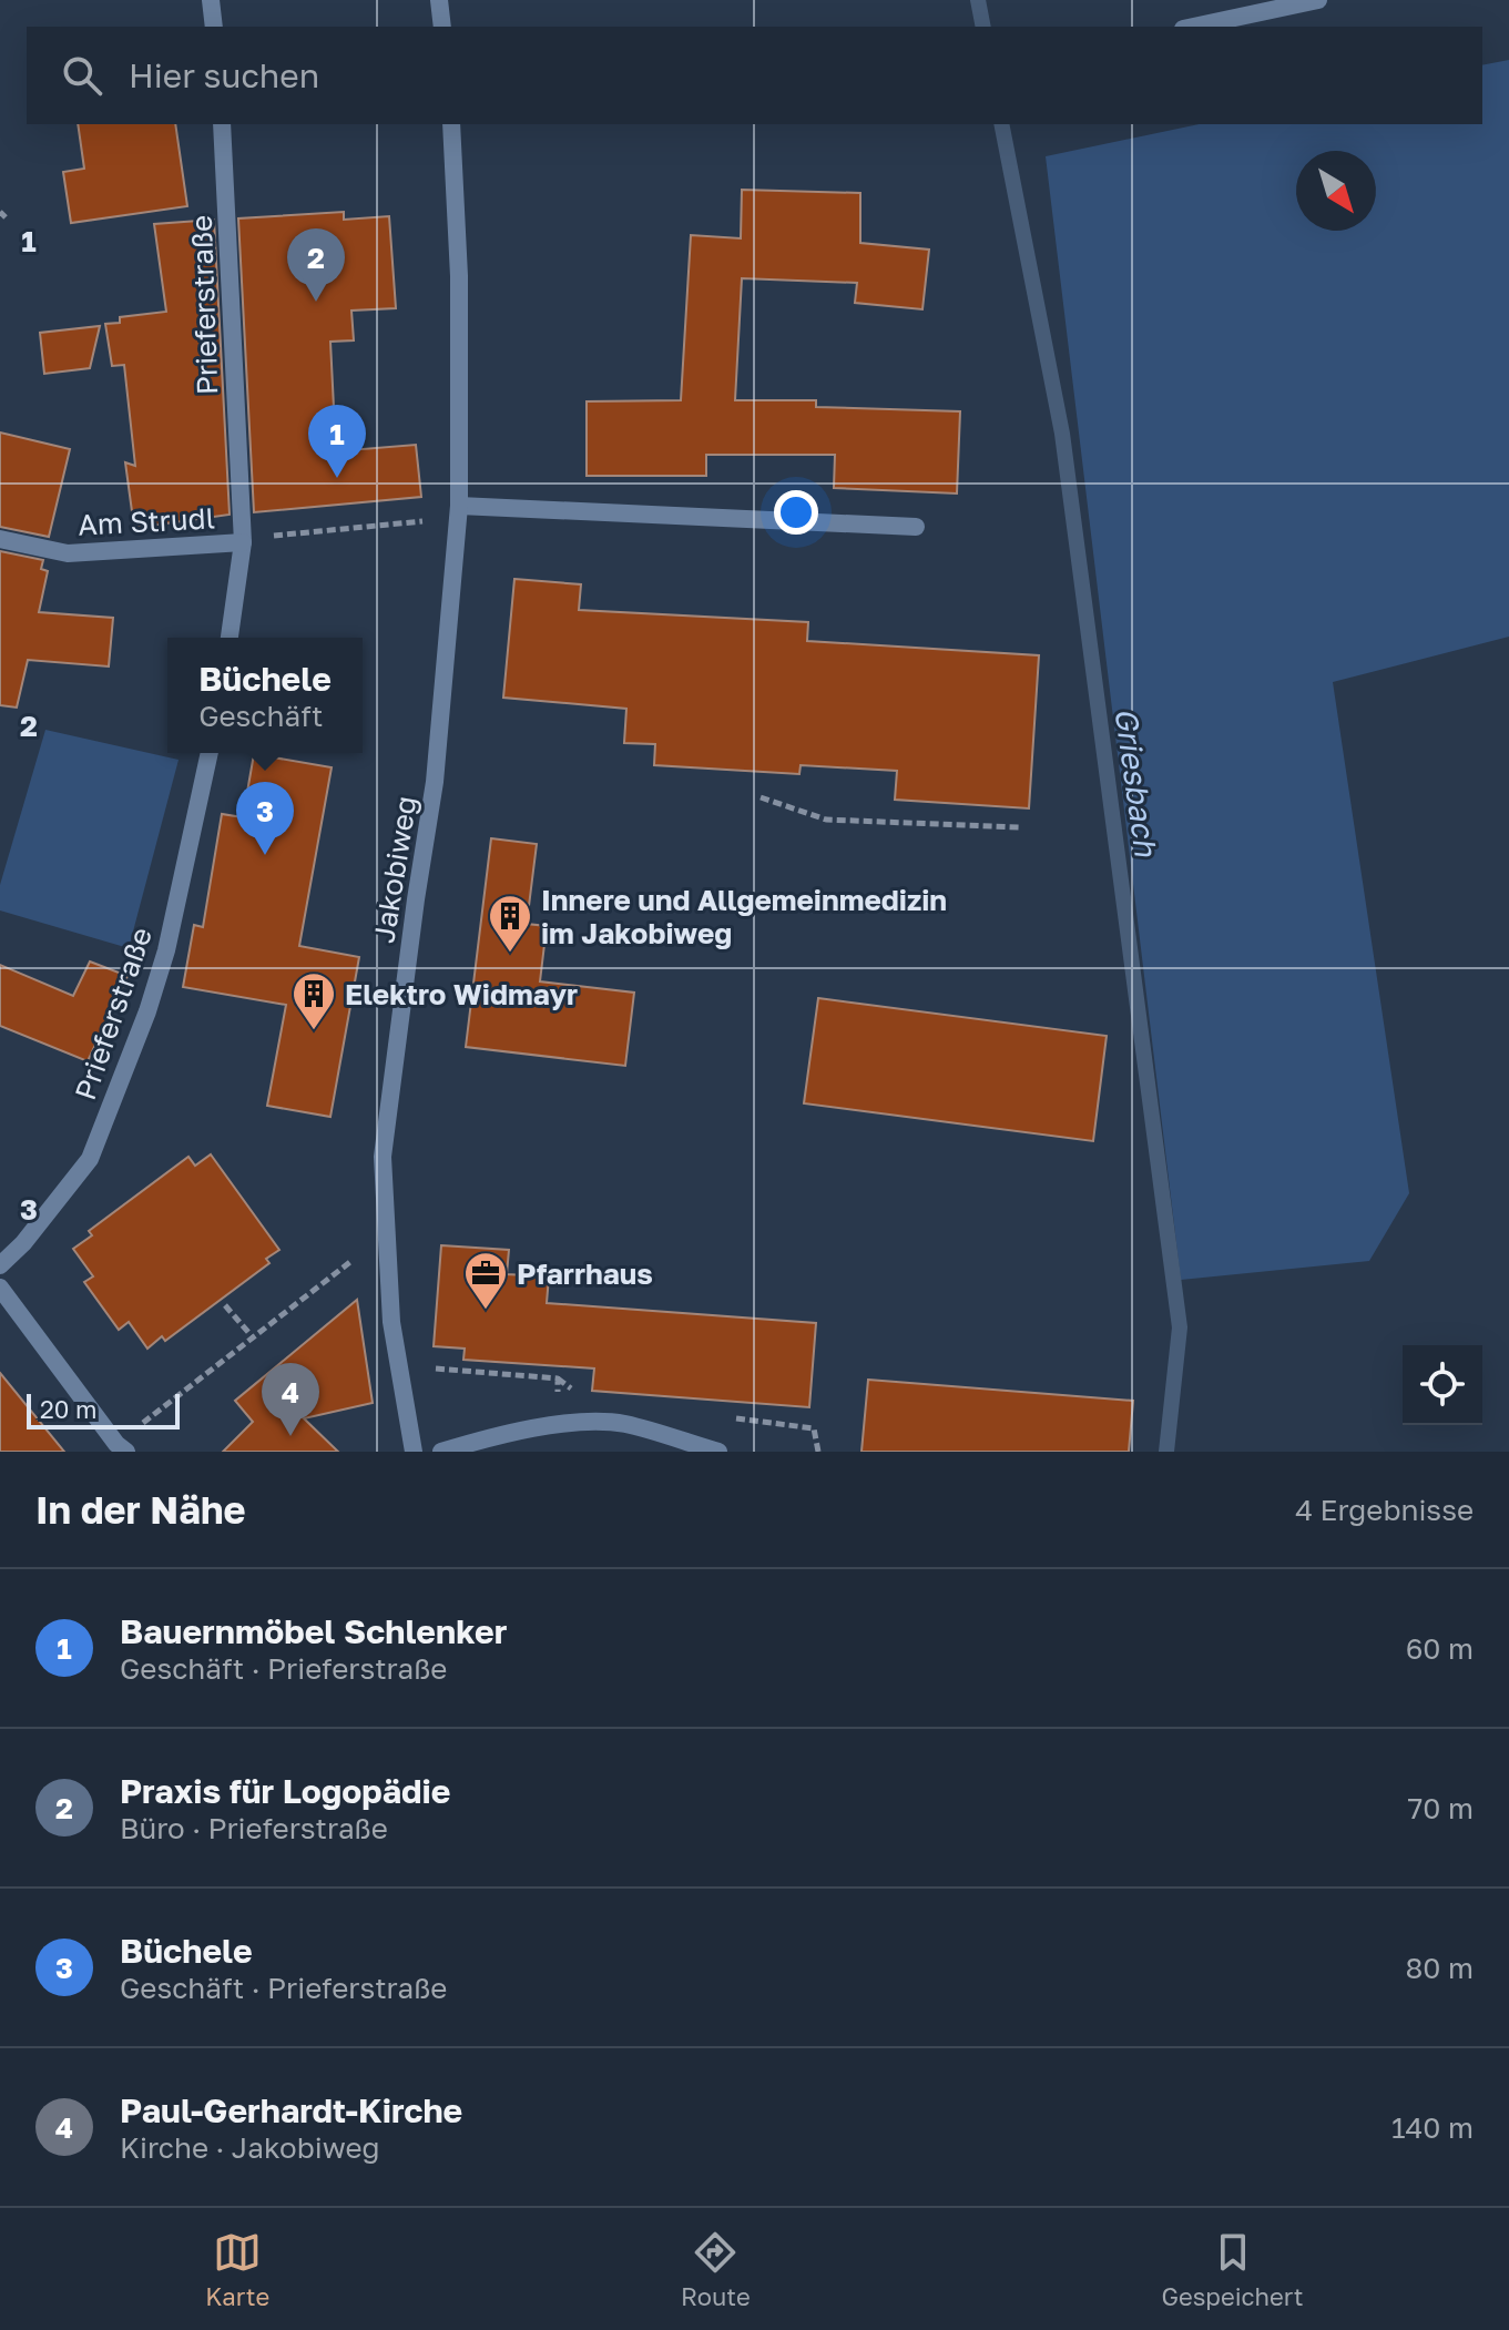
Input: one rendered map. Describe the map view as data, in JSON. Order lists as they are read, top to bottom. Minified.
{"streets":{"street":["Prieferstraße","Am Strudl","Jakobiweg"]},"crossings":[["Prieferstraße","Am Strudl"]],"water":["Griesbach"],"places":{"building":["Innere und Allgemeinmedizin im Jakobiweg","Elektro Widmayr"],"office":["Pfarrhaus"]},"scale_bar":"20 m","north":"bottom right","page":{"search":"Hier suchen","pins":["2","1","3","4"],"popup":["Büchele","Geschäft"],"scale":"20 m","heading":["In der Nähe","4 Ergebnisse"],"list":[{"mark":"1","name":"Bauernmöbel Schlenker","note":"Geschäft · Prieferstraße","value":"60 m"},{"mark":"2","name":"Praxis für Logopädie","note":"Büro · Prieferstraße","value":"70 m"},{"mark":"3","name":"Büchele","note":"Geschäft · Prieferstraße","value":"80 m"},{"mark":"4","name":"Paul-Gerhardt-Kirche","note":"Kirche · Jakobiweg","value":"140 m"}],"nav":["Karte","Route","Gespeichert"]},"grid":{"rows":["1","2","3"]}}
